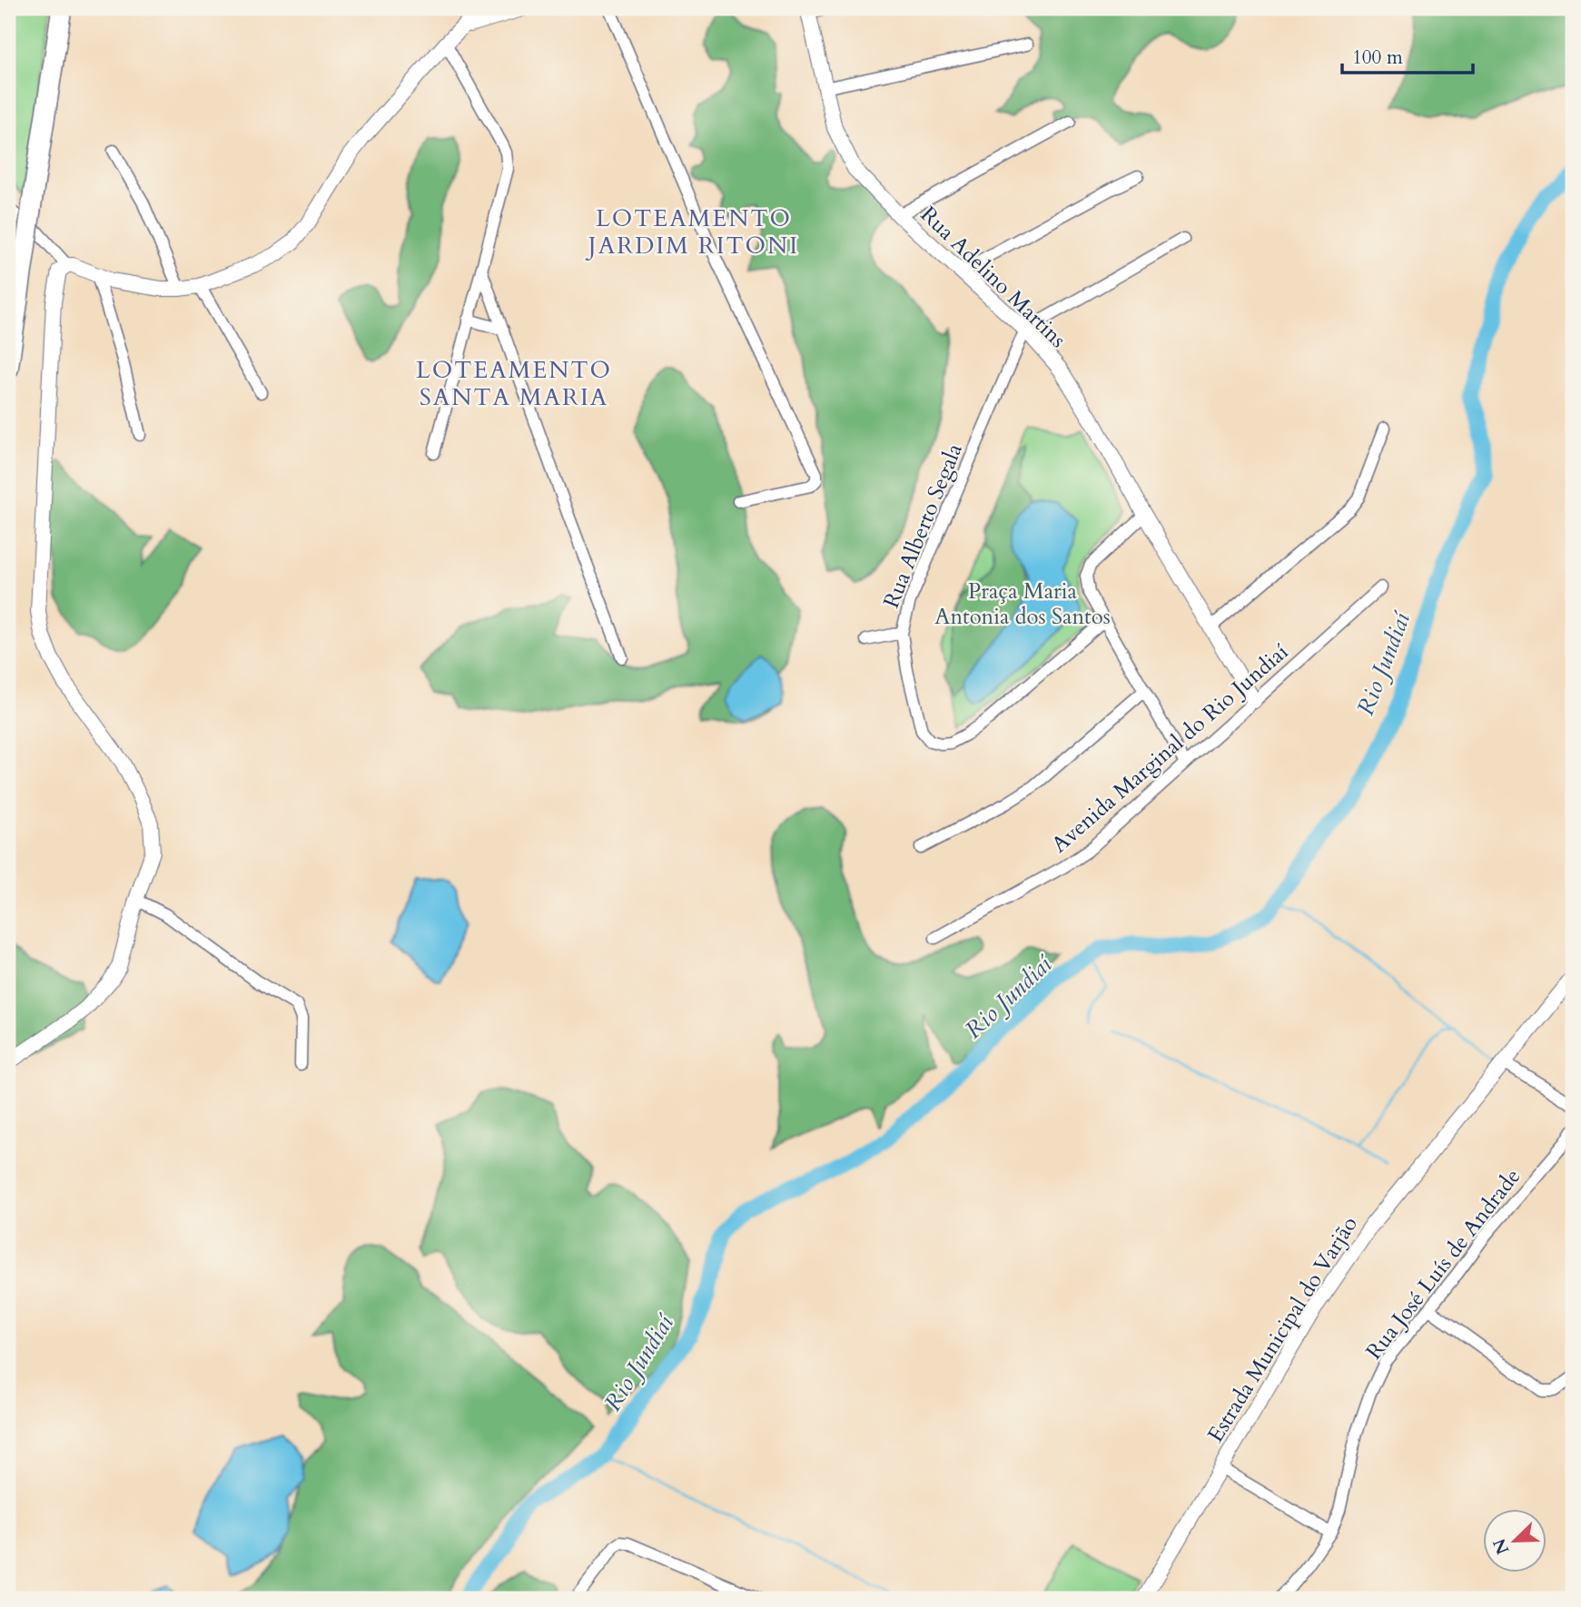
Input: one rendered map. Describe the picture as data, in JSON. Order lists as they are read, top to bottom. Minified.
{"streets":{"street":["Rua Adelino Martins","Rua Alberto Segala","Avenida Marginal do Rio Jundiaí","Rua José Luís de Andrade","Estrada Municipal do Varjão"]},"crossings":[["Rua Adelino Martins","Rua Alberto Segala"],["Rua Adelino Martins","Avenida Marginal do Rio Jundiaí"]],"districts":["LOTEAMENTO JARDIM RITONI","LOTEAMENTO SANTA MARIA"],"water":["Rio Jundiaí"],"parks":["Praça Maria Antonia dos Santos"],"scale_bar":"100 m","north":"bottom left"}
